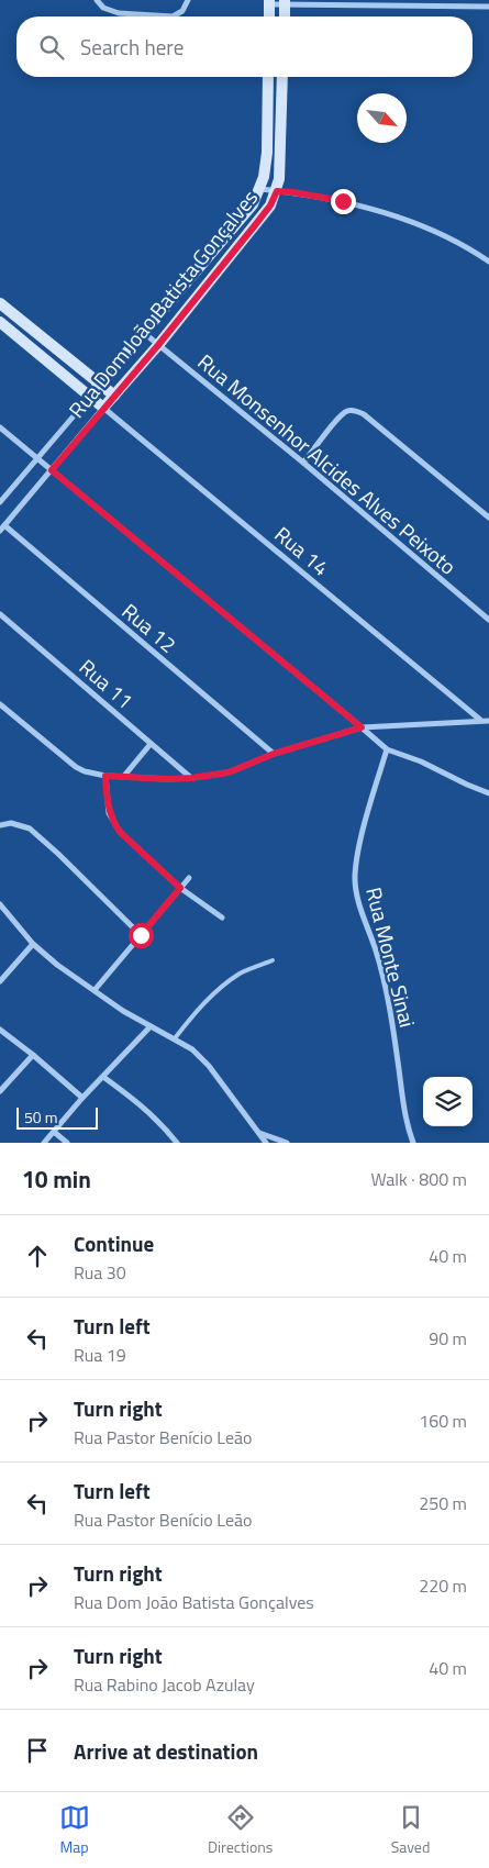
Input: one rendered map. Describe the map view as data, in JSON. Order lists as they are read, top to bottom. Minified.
{"streets":{"street":["Rua Dom João Batista Gonçalves","Rua Monsenhor Alcides Alves Peixoto","Rua 14","Rua 12","Rua 11","Rua Monte Sinai"]},"crossings":[["Rua Dom João Batista Gonçalves","Rua Monsenhor Alcides Alves Peixoto"],["Rua Dom João Batista Gonçalves","Rua 14"],["Rua Dom João Batista Gonçalves","Rua 12"]],"scale_bar":"50 m","north":"bottom right","page":{"search":"Search here","scale":"50 m","heading":["10 min","Walk · 800 m"],"list":[["Continue","Rua 30","40 m"],["Turn left","Rua 19","90 m"],["Turn right","Rua Pastor Benício Leão","160 m"],["Turn left","Rua Pastor Benício Leão","250 m"],["Turn right","Rua Dom João Batista Gonçalves","220 m"],["Turn right","Rua Rabino Jacob Azulay","40 m"],"Arrive at destination"],"nav":["Map","Directions","Saved"]}}
